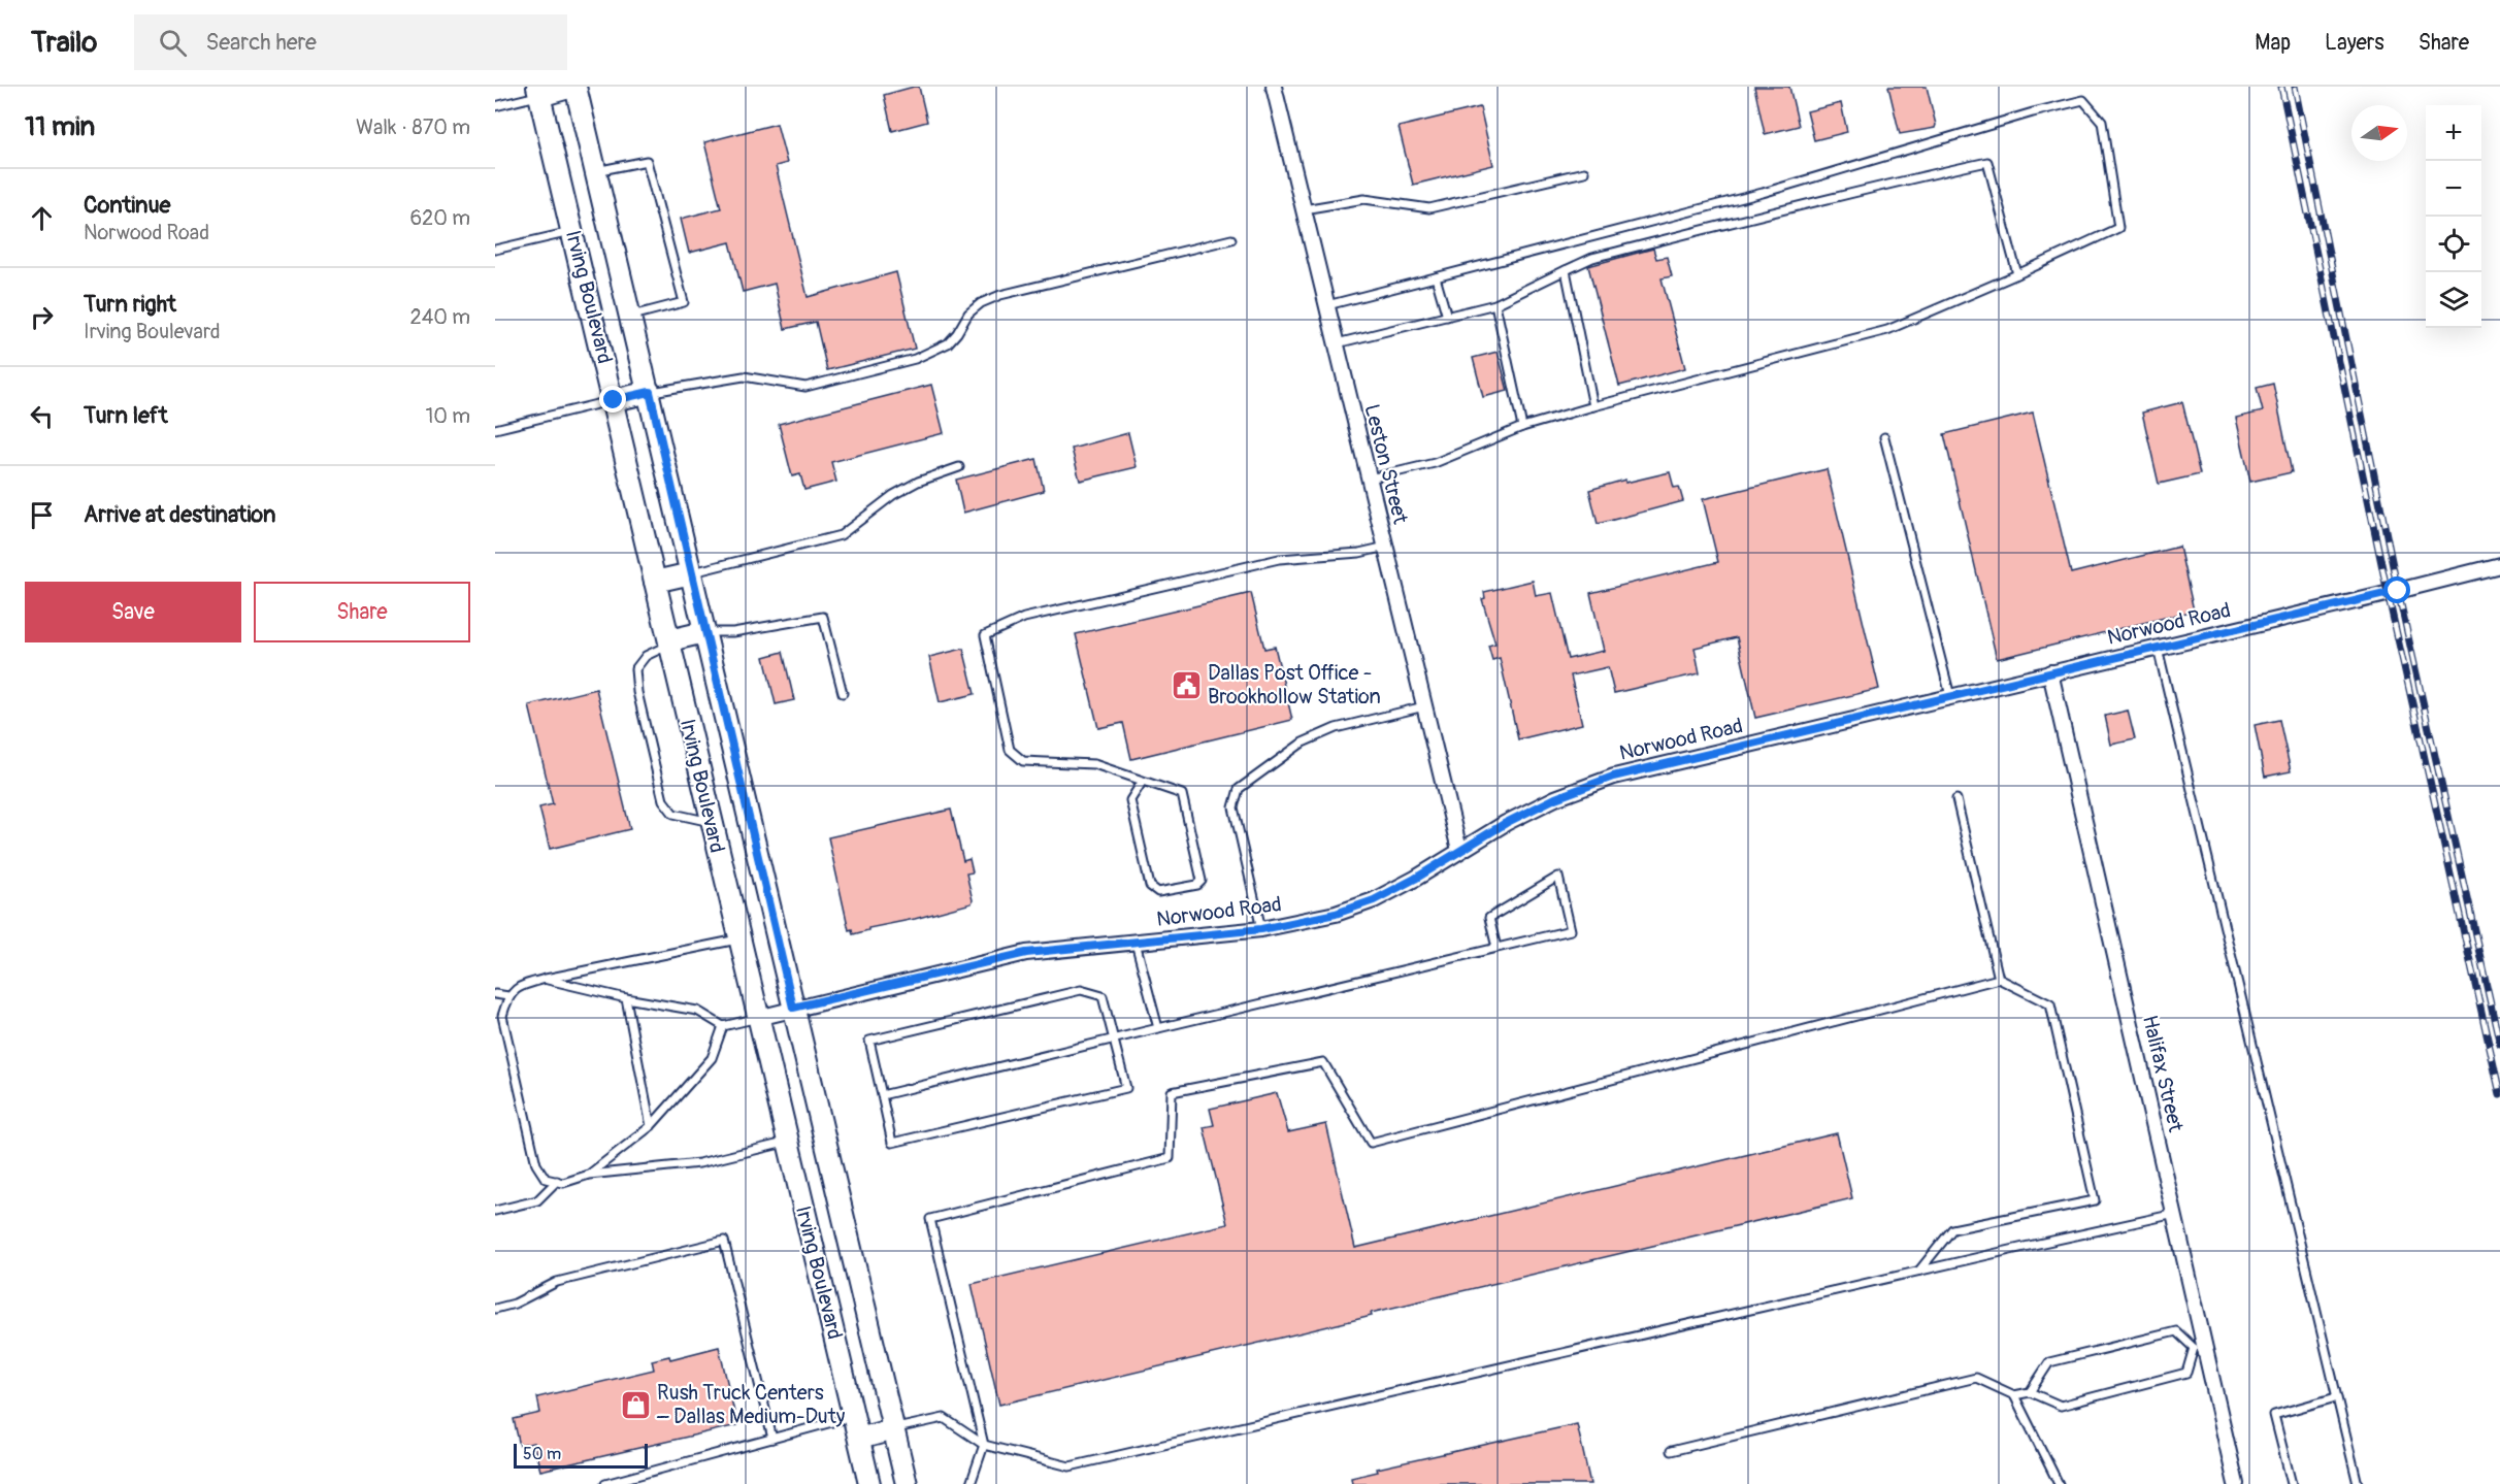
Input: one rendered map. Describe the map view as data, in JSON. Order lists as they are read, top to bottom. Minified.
{"streets":{"main road":["Irving Boulevard"],"street":["Leston Street","Norwood Road","Halifax Street"]},"crossings":[["Irving Boulevard","Norwood Road"],["Leston Street","Norwood Road"],["Norwood Road","Halifax Street"]],"places":{"public building":["Dallas Post Office - Brookhollow Station"],"shop":["Rush Truck Centers – Dallas Medium-Duty"]},"scale_bar":"50 m","north":"right","page":{"header":"Trailo","search":"Search here","nav":["Map","Layers","Share"],"heading":["11 min","Walk · 870 m"],"map_buttons":["+","−"],"list":[["Continue","Norwood Road","620 m"],["Turn right","Irving Boulevard","240 m"],["Turn left","10 m"],"Arrive at destination"],"buttons":["Save","Share"],"scale":"50 m"}}
